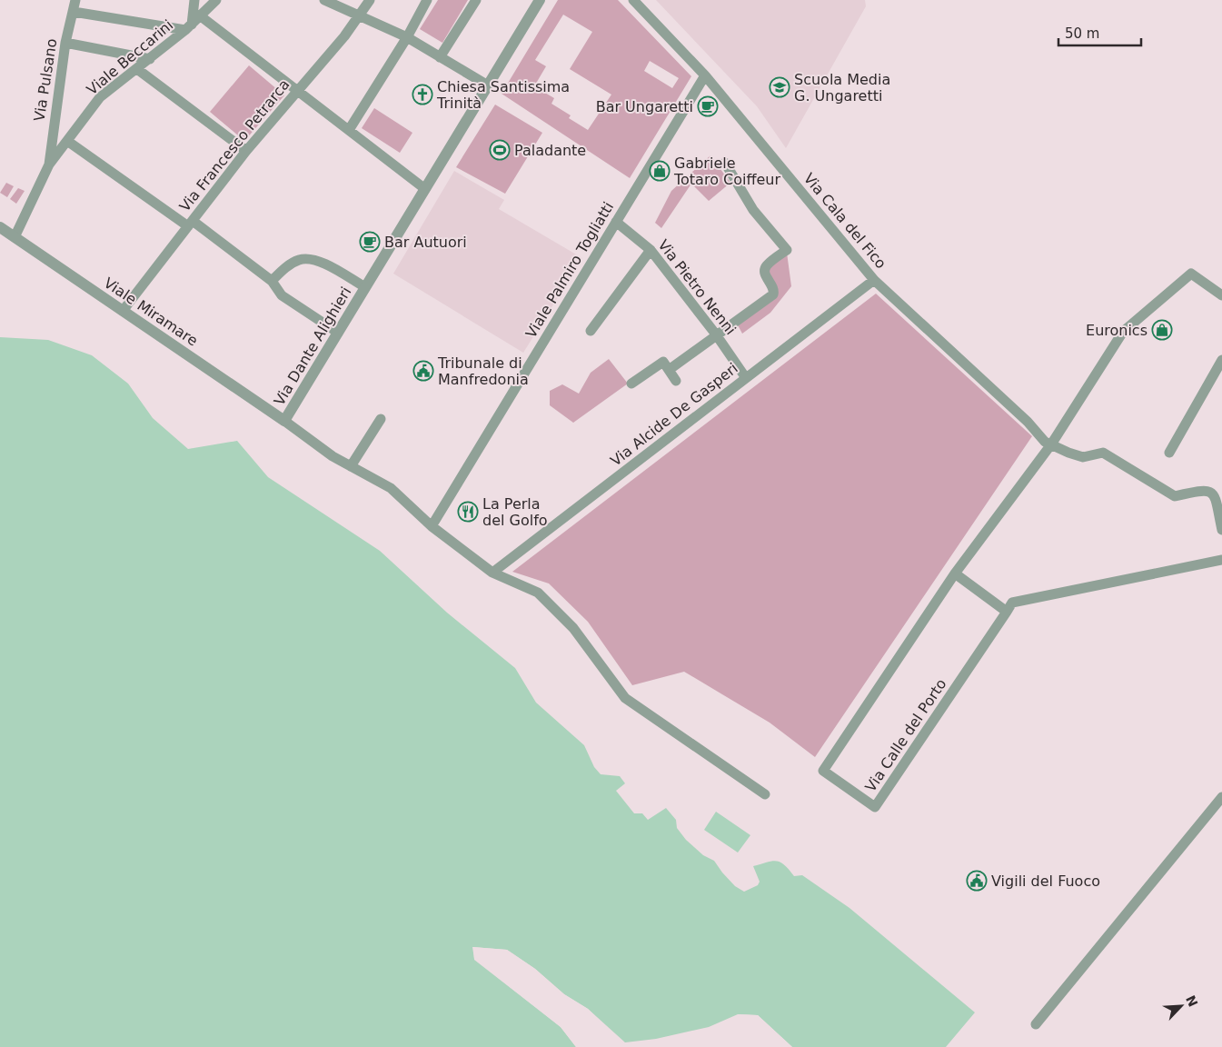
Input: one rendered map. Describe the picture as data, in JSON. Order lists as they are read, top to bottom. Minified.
{"streets":{"street":["Viale Beccarini","Via Pulsano","Via Francesco Petrarca","Via Cala del Fico","Viale Palmiro Togliatti","Via Pietro Nenni","Viale Miramare","Via Dante Alighieri","Via Alcide De Gasperi","Via Calle del Porto"]},"crossings":[["Viale Beccarini","Via Pulsano"],["Viale Beccarini","Viale Miramare"],["Via Francesco Petrarca","Viale Miramare"],["Via Cala del Fico","Viale Palmiro Togliatti"],["Via Cala del Fico","Via Alcide De Gasperi"],["Via Cala del Fico","Via Calle del Porto"],["Viale Palmiro Togliatti","Via Pietro Nenni"],["Via Pietro Nenni","Via Alcide De Gasperi"],["Viale Miramare","Via Dante Alighieri"]],"places":{"school or university":["Scuola Media G. Ungaretti"],"church":["Chiesa Santissima Trinità"],"cafe":["Bar Ungaretti","Bar Autuori"],"sports":["Paladante"],"shop":["Gabriele Totaro Coiffeur","Euronics"],"public building":["Tribunale di Manfredonia","Vigili del Fuoco"],"restaurant":["La Perla del Golfo"]},"scale_bar":"50 m","north":"top right"}
